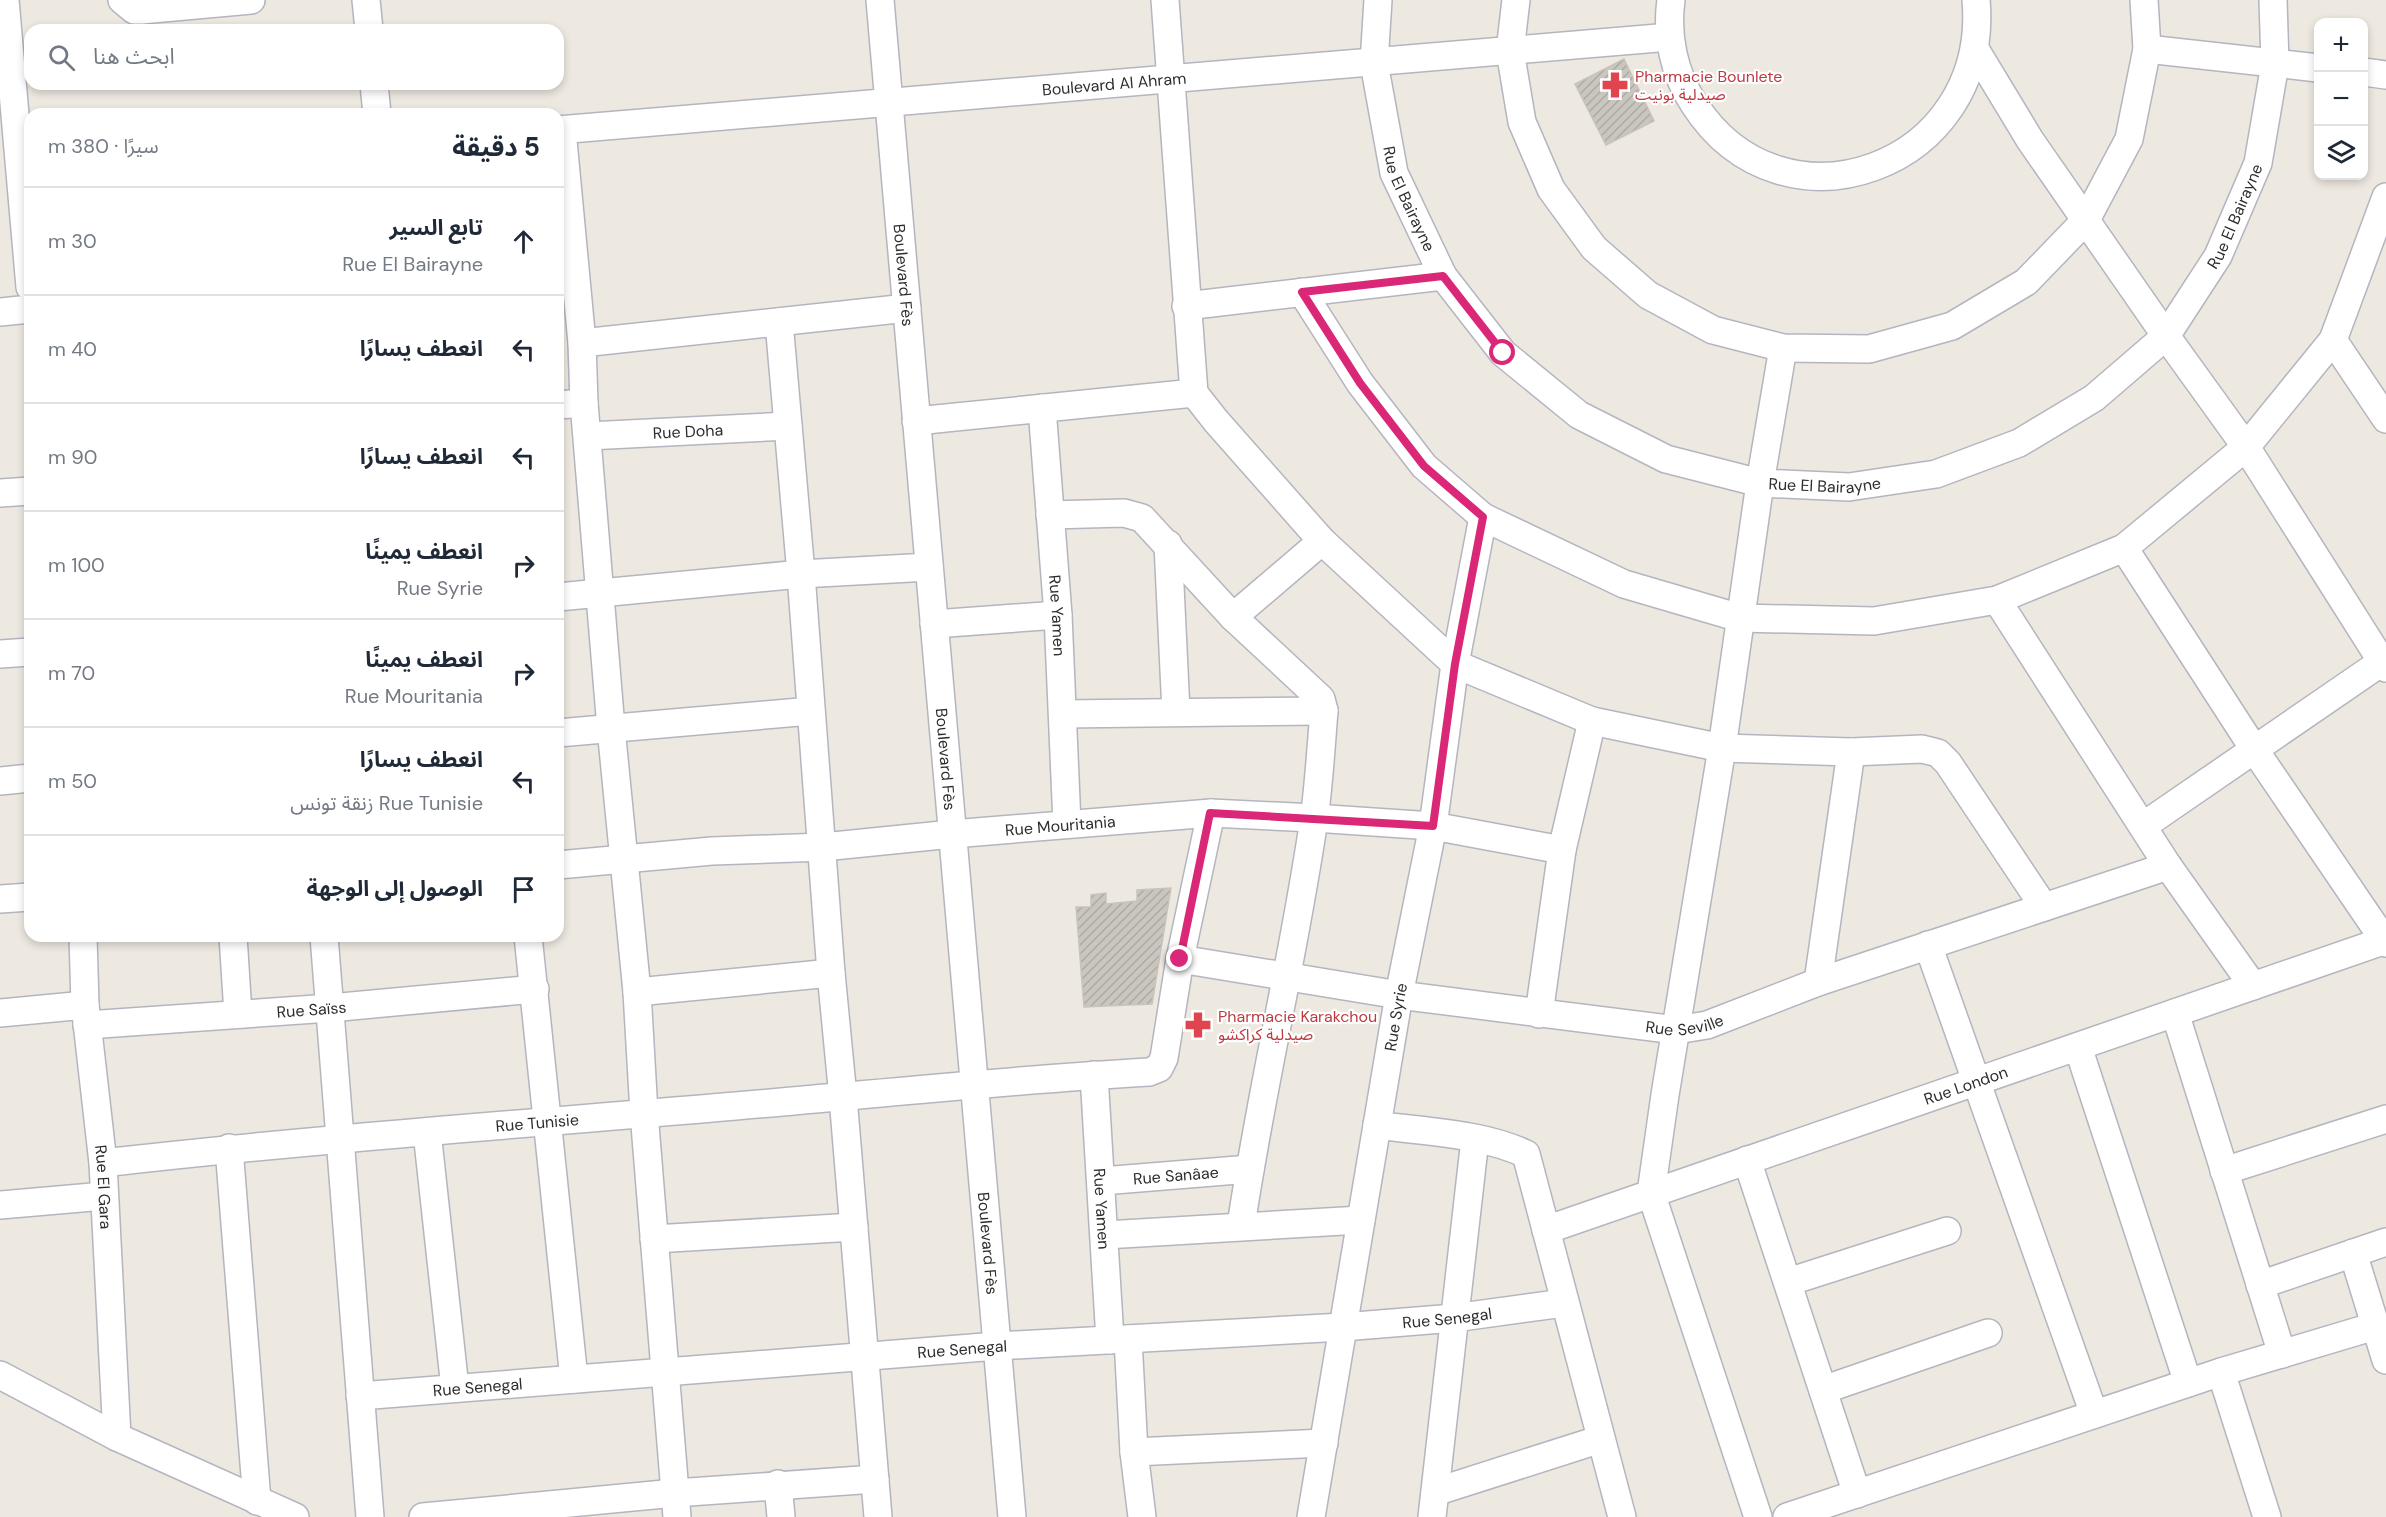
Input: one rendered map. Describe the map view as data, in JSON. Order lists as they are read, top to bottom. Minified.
{"streets":{"street":["Boulevard Al Ahram","Rue El Bairayne","Boulevard Fès","Rue Doha","Rue Yamen","Rue Mouritania","Rue Saïss","Rue Syrie","Rue Seville","Rue London","Rue Tunisie","Rue Sanâae","Rue El Gara","Rue Senegal"]},"crossings":[["Boulevard Al Ahram","Rue El Bairayne"],["Boulevard Al Ahram","Boulevard Fès"],["Boulevard Fès","Rue Mouritania"],["Boulevard Fès","Rue Tunisie"],["Boulevard Fès","Rue Senegal"],["Rue Yamen","Rue Mouritania"],["Rue Yamen","Rue Tunisie"],["Rue Yamen","Rue Sanâae"],["Rue Yamen","Rue Senegal"],["Rue Mouritania","Rue Syrie"],["Rue Saïss","Rue El Gara"],["Rue Syrie","Rue Seville"],["Rue Syrie","Rue Senegal"],["Rue Seville","Rue Tunisie"],["Rue Tunisie","Rue El Gara"]],"places":{"pharmacy":["Pharmacie Bounlete صيدلية بونيت","Pharmacie Karakchou صيدلية كراكشو"]},"page":{"map_buttons":["+","−"],"search":"ابحث هنا","heading":["5 دقيقة","سيرًا · 380 m"],"list":[["تابع السير","Rue El Bairayne","30 m"],["انعطف يسارًا","40 m"],["انعطف يسارًا","90 m"],["انعطف يمينًا","Rue Syrie","100 m"],["انعطف يمينًا","Rue Mouritania","70 m"],["انعطف يسارًا","Rue Tunisie زنقة تونس","50 m"],"الوصول إلى الوجهة"]}}
